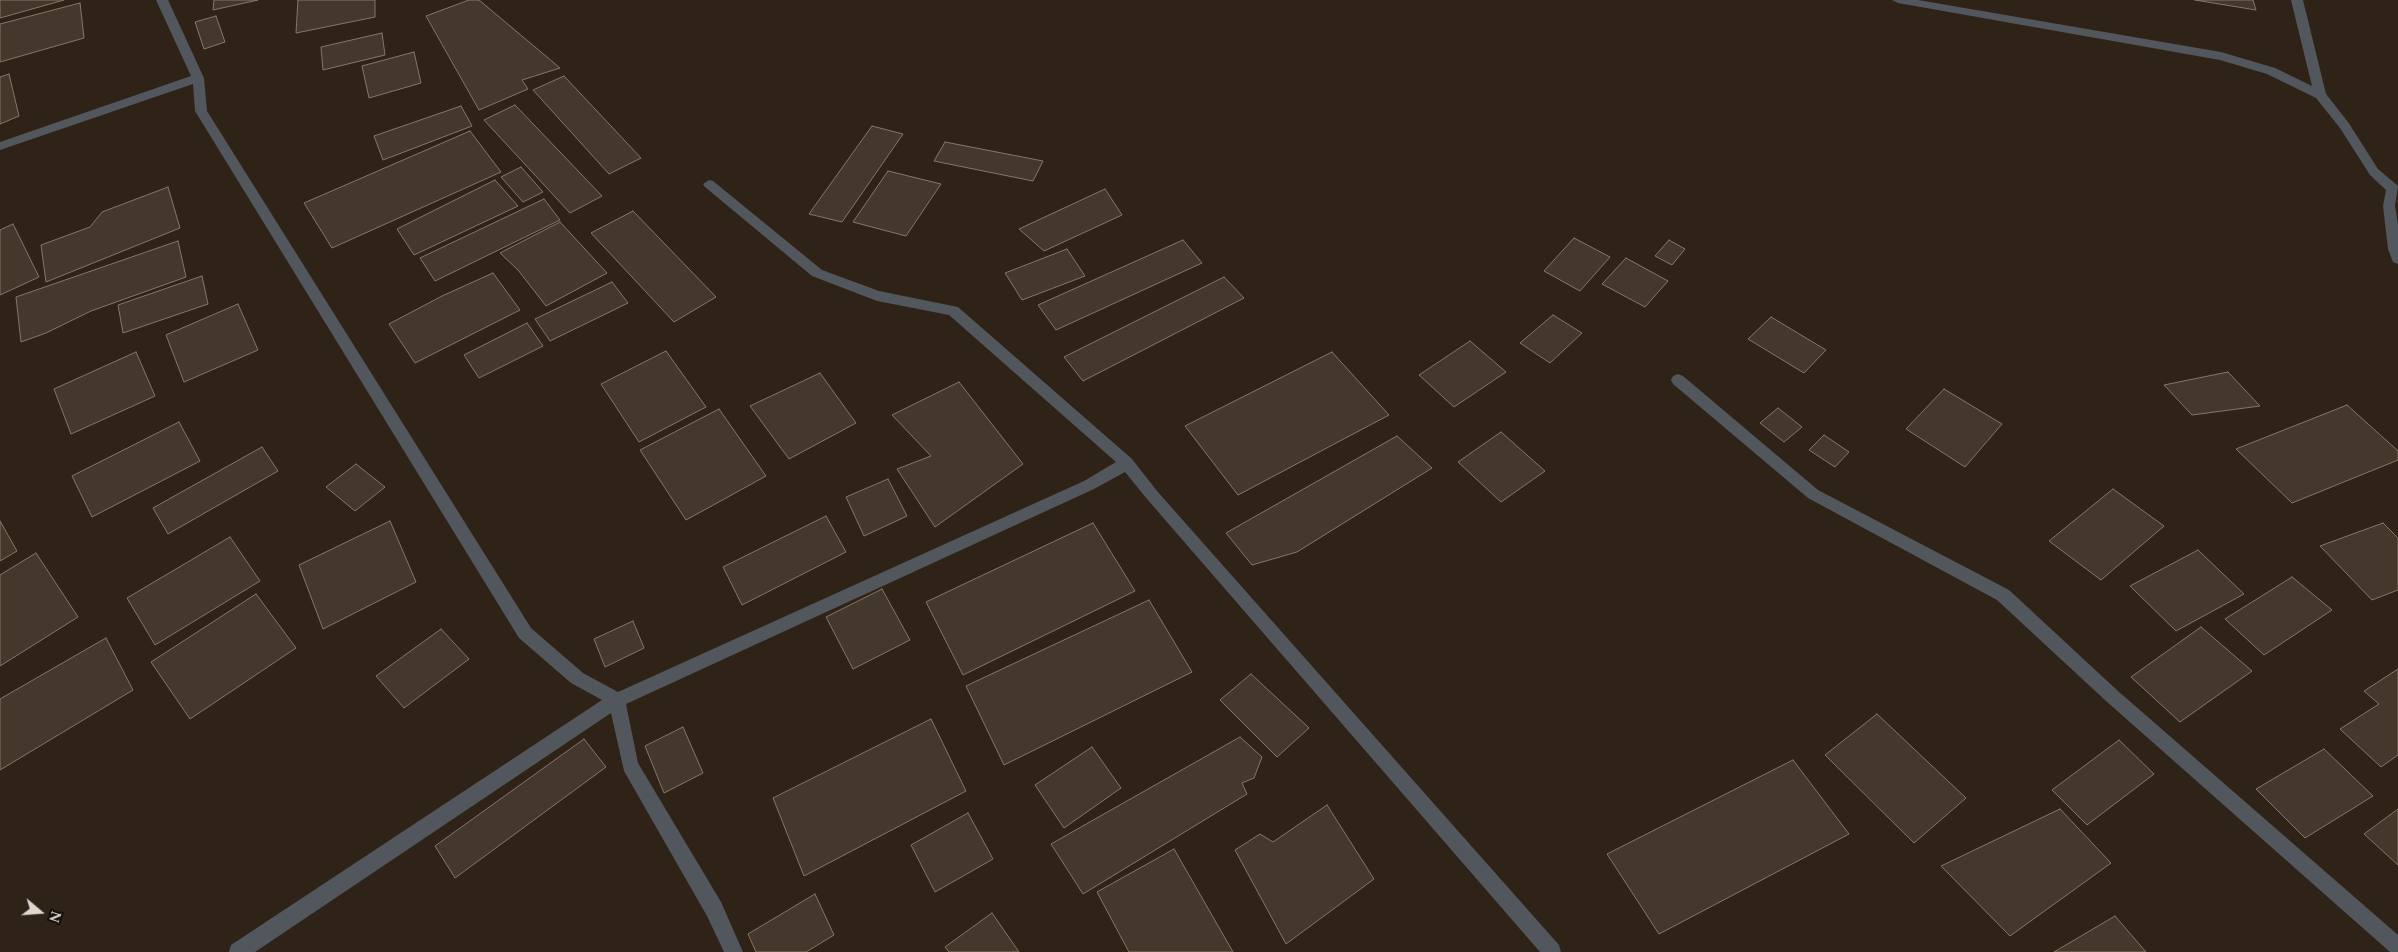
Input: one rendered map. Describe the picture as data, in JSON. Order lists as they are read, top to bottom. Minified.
{"north":"right"}
